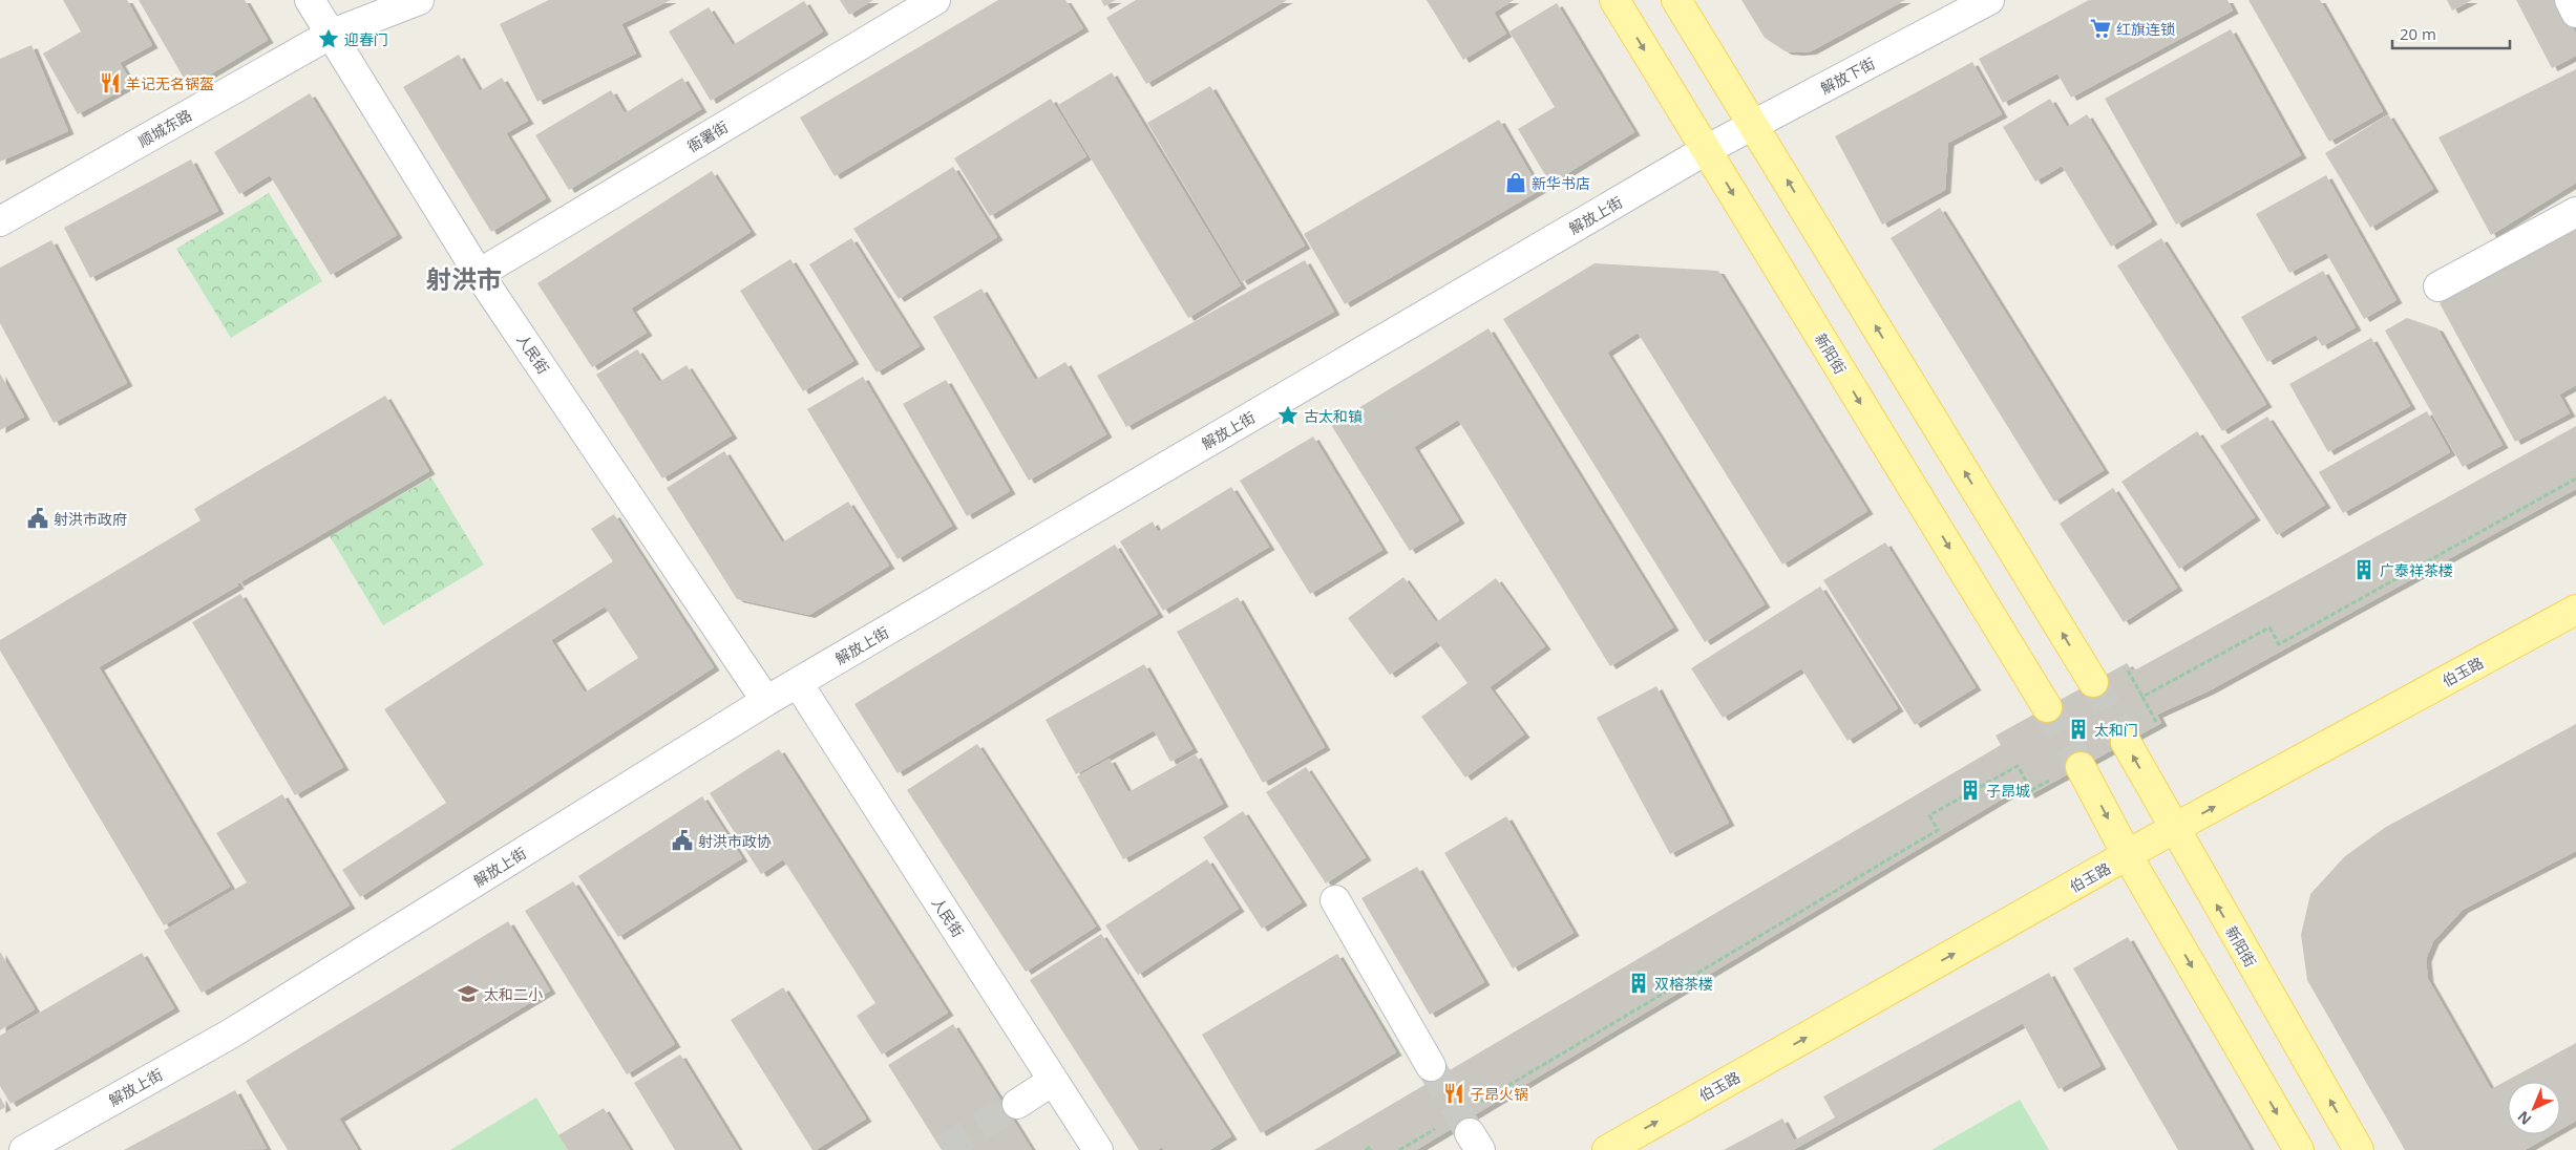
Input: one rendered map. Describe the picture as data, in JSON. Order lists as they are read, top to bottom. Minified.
{"streets":{"main road":["新阳街","伯玉路"],"street":["解放下街","顺城东路","衙署街","解放上街","人民街"]},"crossings":[["解放下街","解放上街"],["解放下街","新阳街"],["顺城东路","人民街"],["衙署街","人民街"],["解放上街","人民街"],["解放上街","新阳街"],["新阳街","伯玉路"]],"one_way":["伯玉路"],"districts":["射洪市"],"places":{"supermarket":["红旗连锁"],"place":["迎春门","古太和镇"],"restaurant":["羊记无名锅盔","子昂火锅"],"shop":["新华书店"],"public building":["射洪市政府","射洪市政协"],"building":["广泰祥茶楼","太和门","子昂城","双榕茶楼"],"school or university":["太和二小"]},"scale_bar":"20 m","north":"bottom left"}
